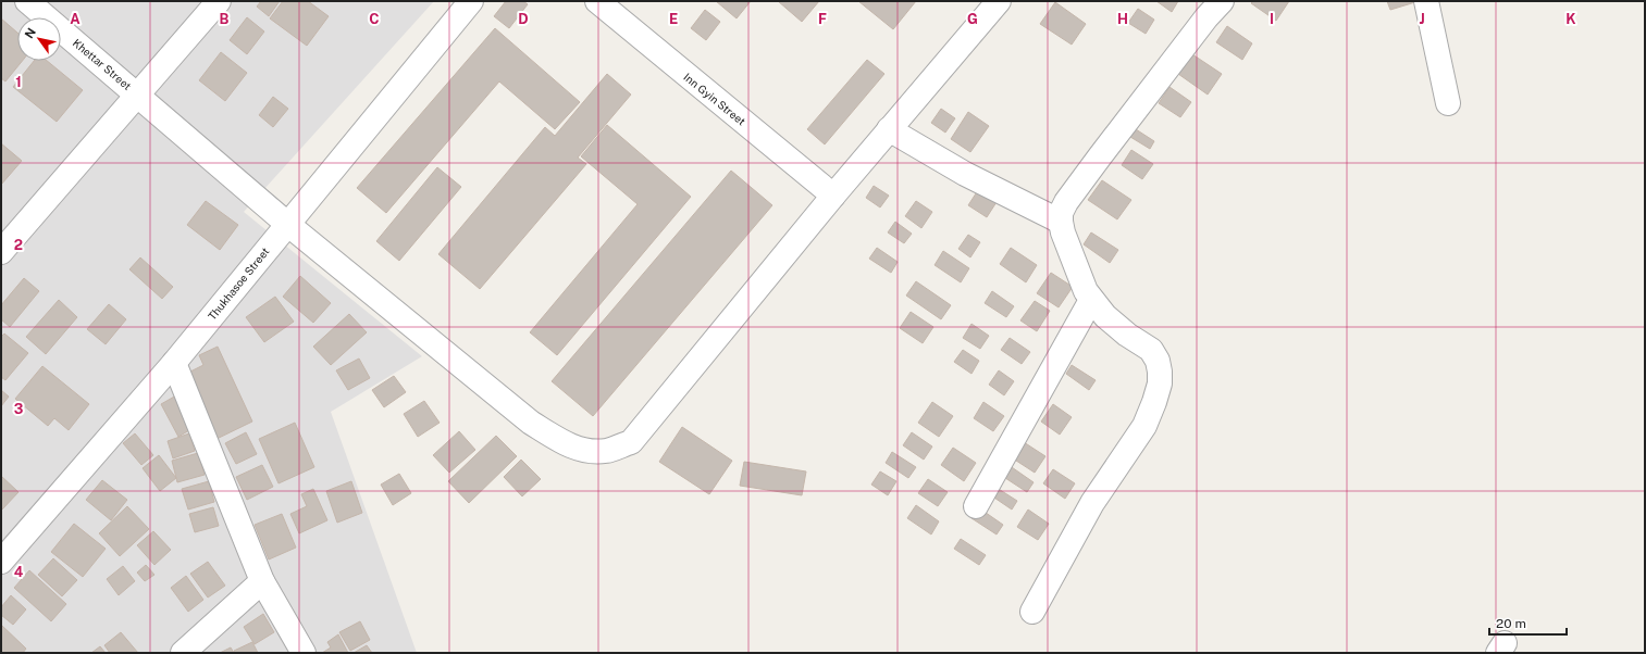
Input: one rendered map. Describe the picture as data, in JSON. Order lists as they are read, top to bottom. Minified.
{"streets":{"street":["Khettar Street","Inn Gyin Street","Thukhasoe Street"]},"crossings":[["Khettar Street","Inn Gyin Street"],["Khettar Street","Thukhasoe Street"]],"scale_bar":"20 m","north":"top left","grid":{"columns":["A","B","C","D","E","F","G","H","I","J","K"],"rows":["1","2","3","4"]}}
